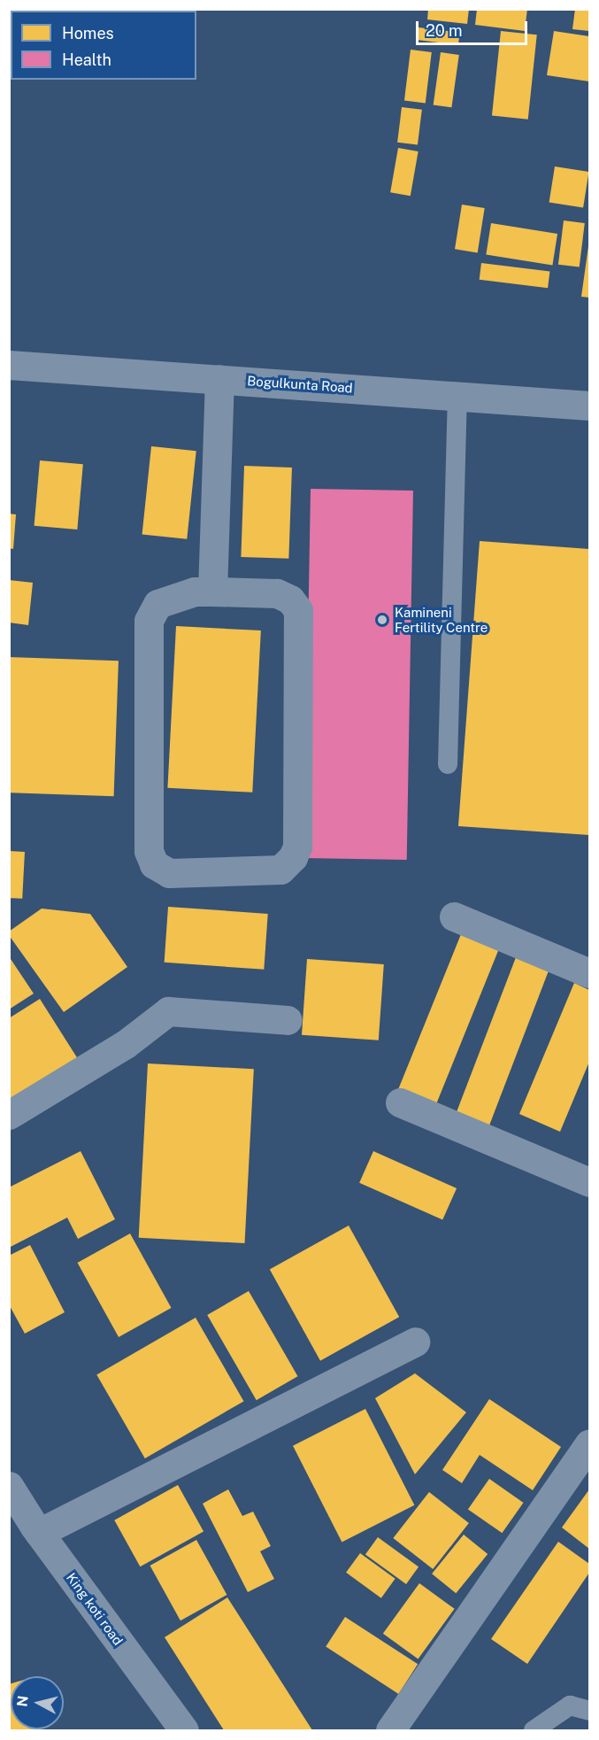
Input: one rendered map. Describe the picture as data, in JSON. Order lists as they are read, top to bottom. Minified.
{"streets":{"street":["Bogulkunta Road","King koti road"]},"places":["Kamineni Fertility Centre"],"legend":["Homes","Health"],"scale_bar":"20 m","north":"left"}
